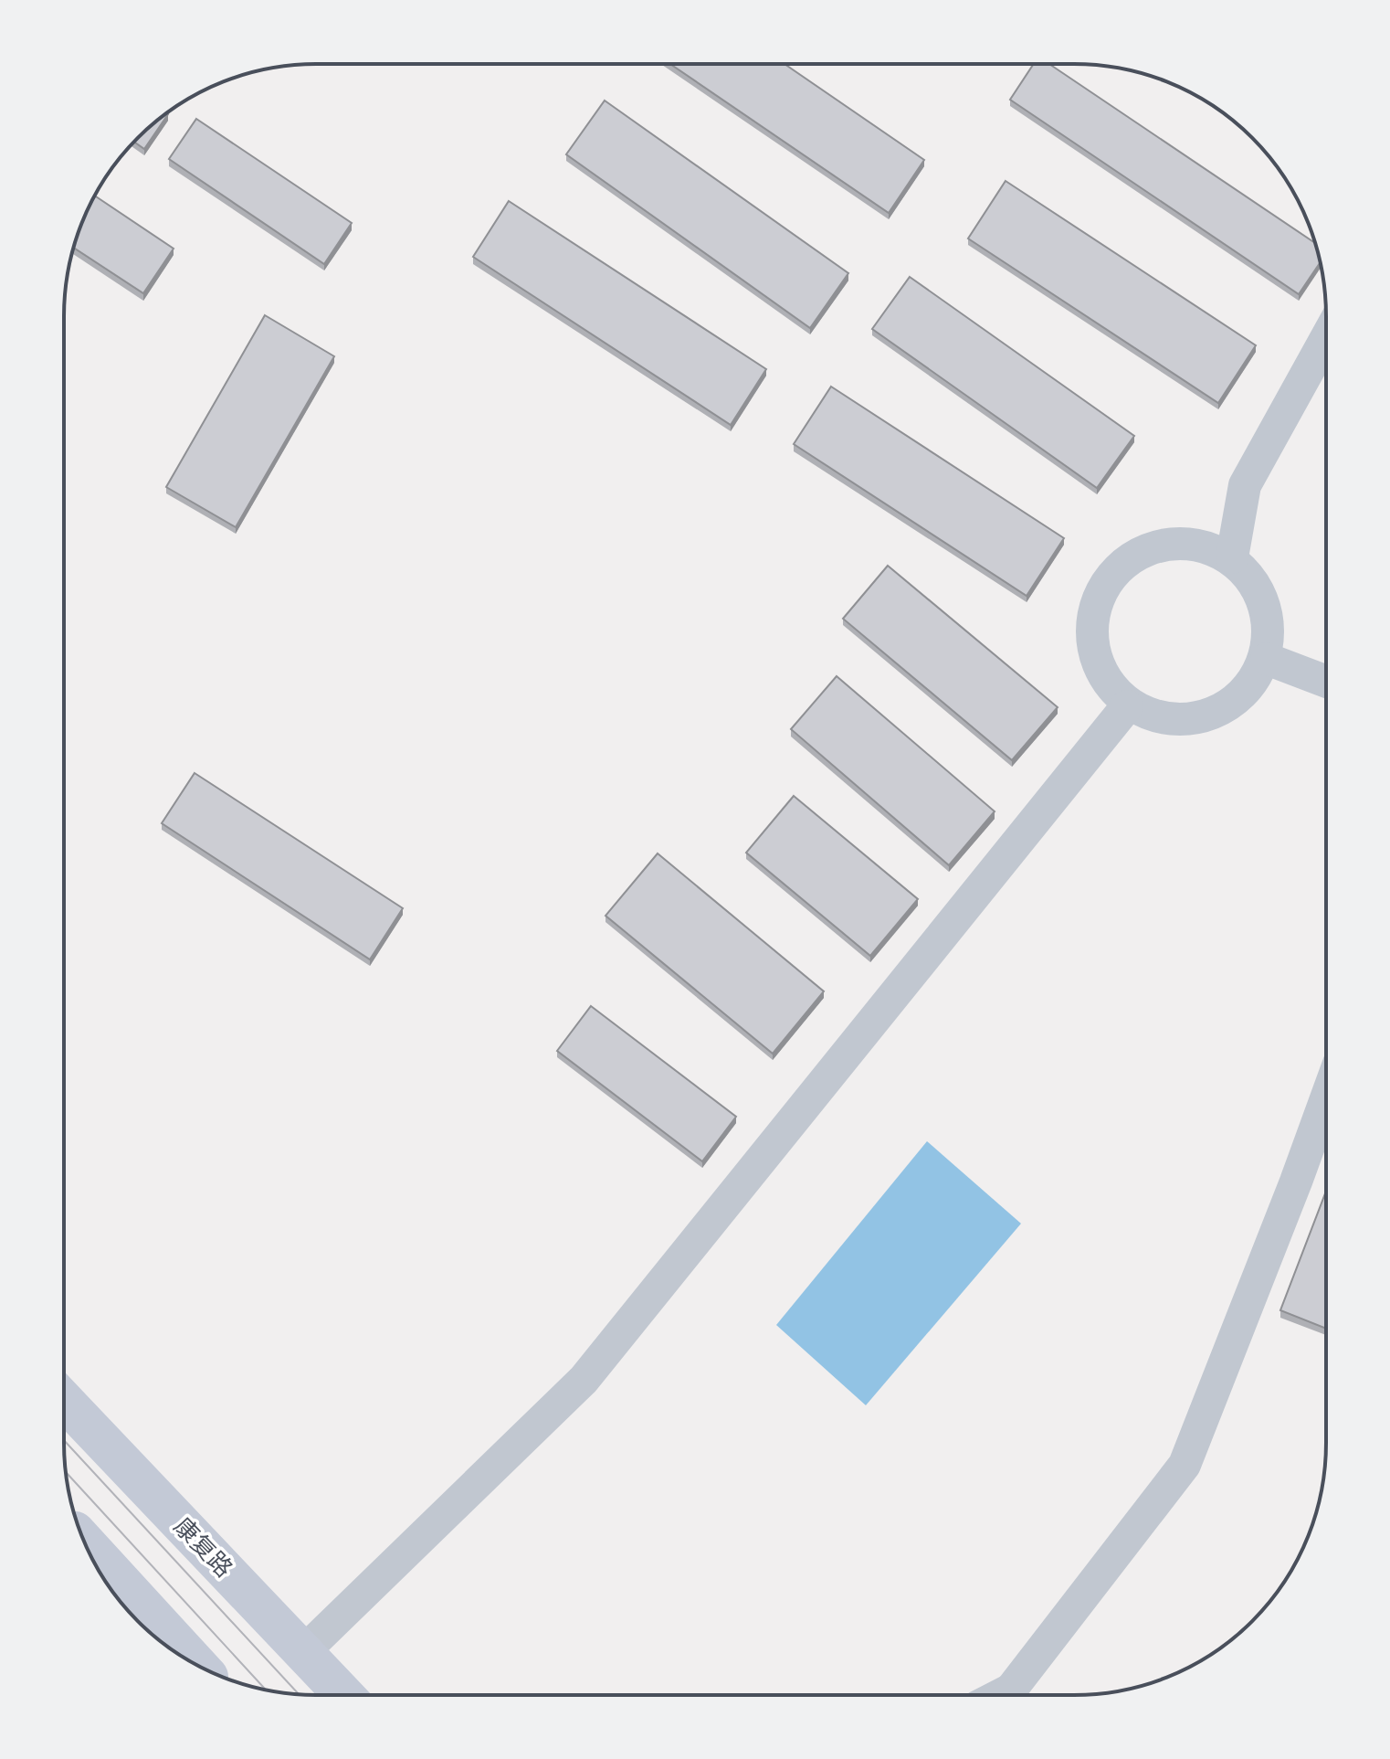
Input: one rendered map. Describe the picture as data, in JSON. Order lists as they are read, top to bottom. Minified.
{"streets":{"street":["康复路"]}}
